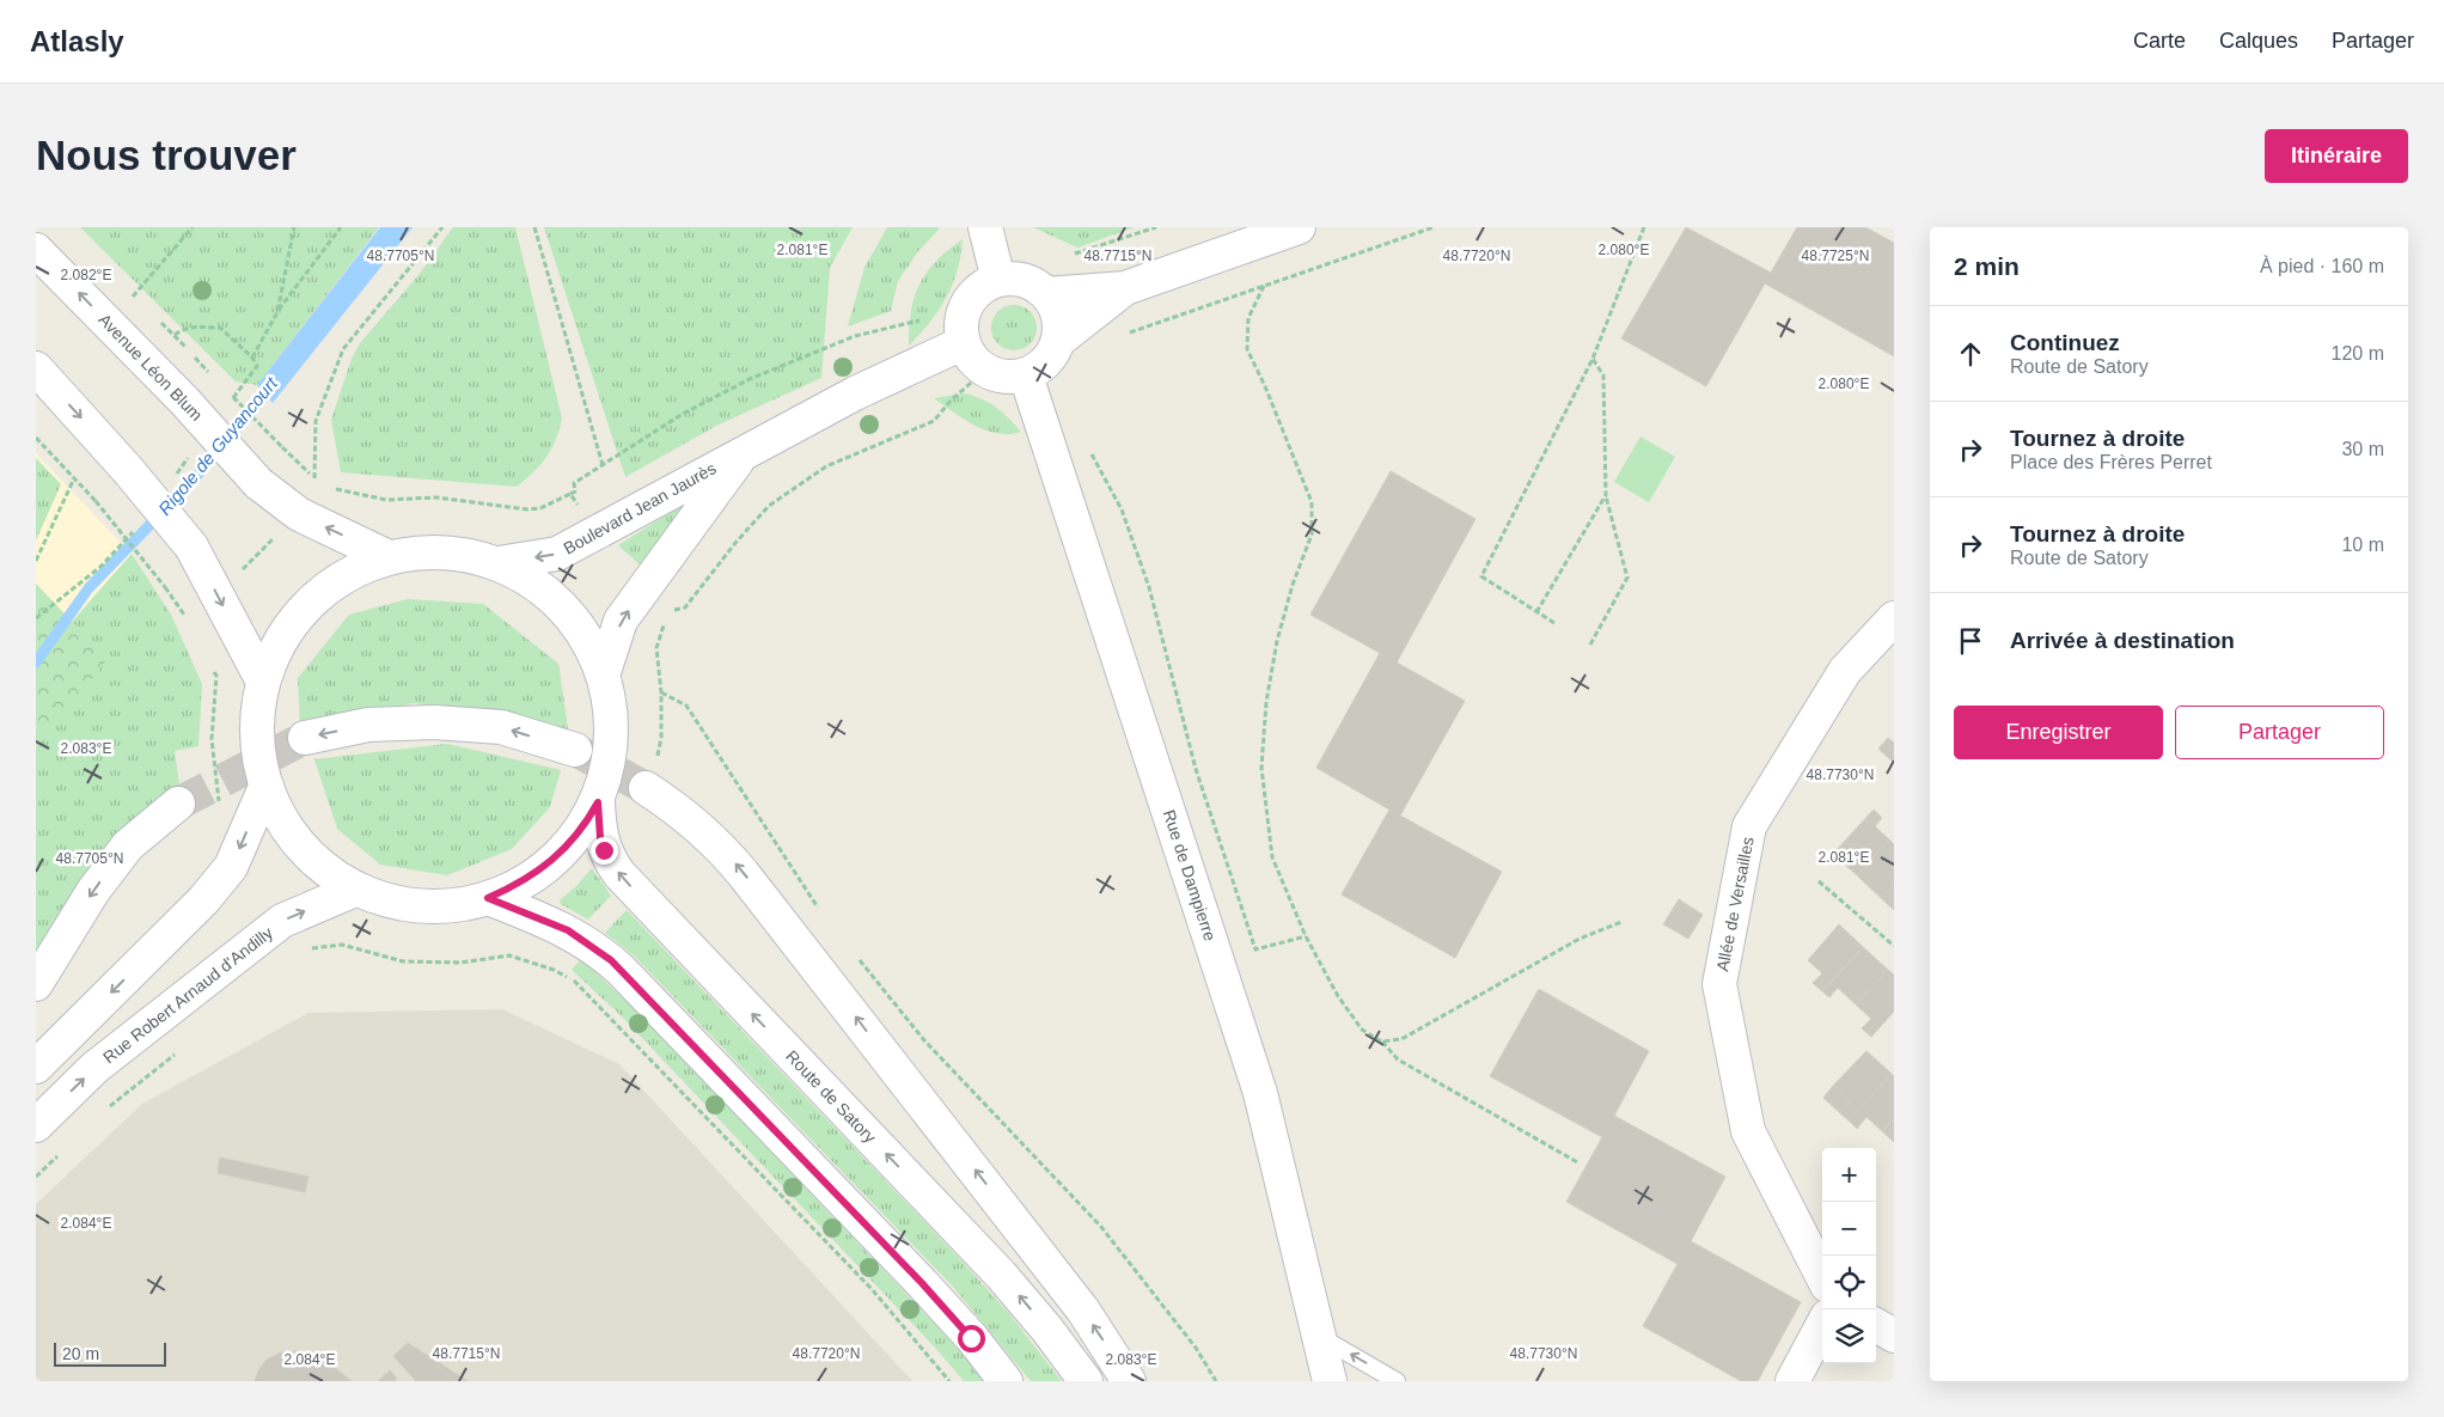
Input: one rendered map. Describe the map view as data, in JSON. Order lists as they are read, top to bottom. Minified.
{"streets":{"main road":["Avenue Léon Blum","Boulevard Jean Jaurès","Rue de Dampierre","Allée de Versailles","Rue Robert Arnaud d'Andilly","Route de Satory"]},"crossings":[["Boulevard Jean Jaurès","Rue de Dampierre"]],"water":["Rigole de Guyancourt"],"scale_bar":"20 m","page":{"header":"Atlasly","nav":["Carte","Calques","Partager"],"buttons":["Itinéraire",["Enregistrer","Partager"]],"title":"Nous trouver","heading":["2 min","À pied · 160 m"],"list":[["Continuez","Route de Satory","120 m"],["Tournez à droite","Place des Frères Perret","30 m"],["Tournez à droite","Route de Satory","10 m"],"Arrivée à destination"],"map_buttons":["+","−"],"scale":"20 m"},"coordinates":["2.080°E","2.081°E","48.7705°N","48.7715°N","48.7720°N","48.7725°N","2.082°E","2.083°E","48.7730°N","2.084°E"]}
